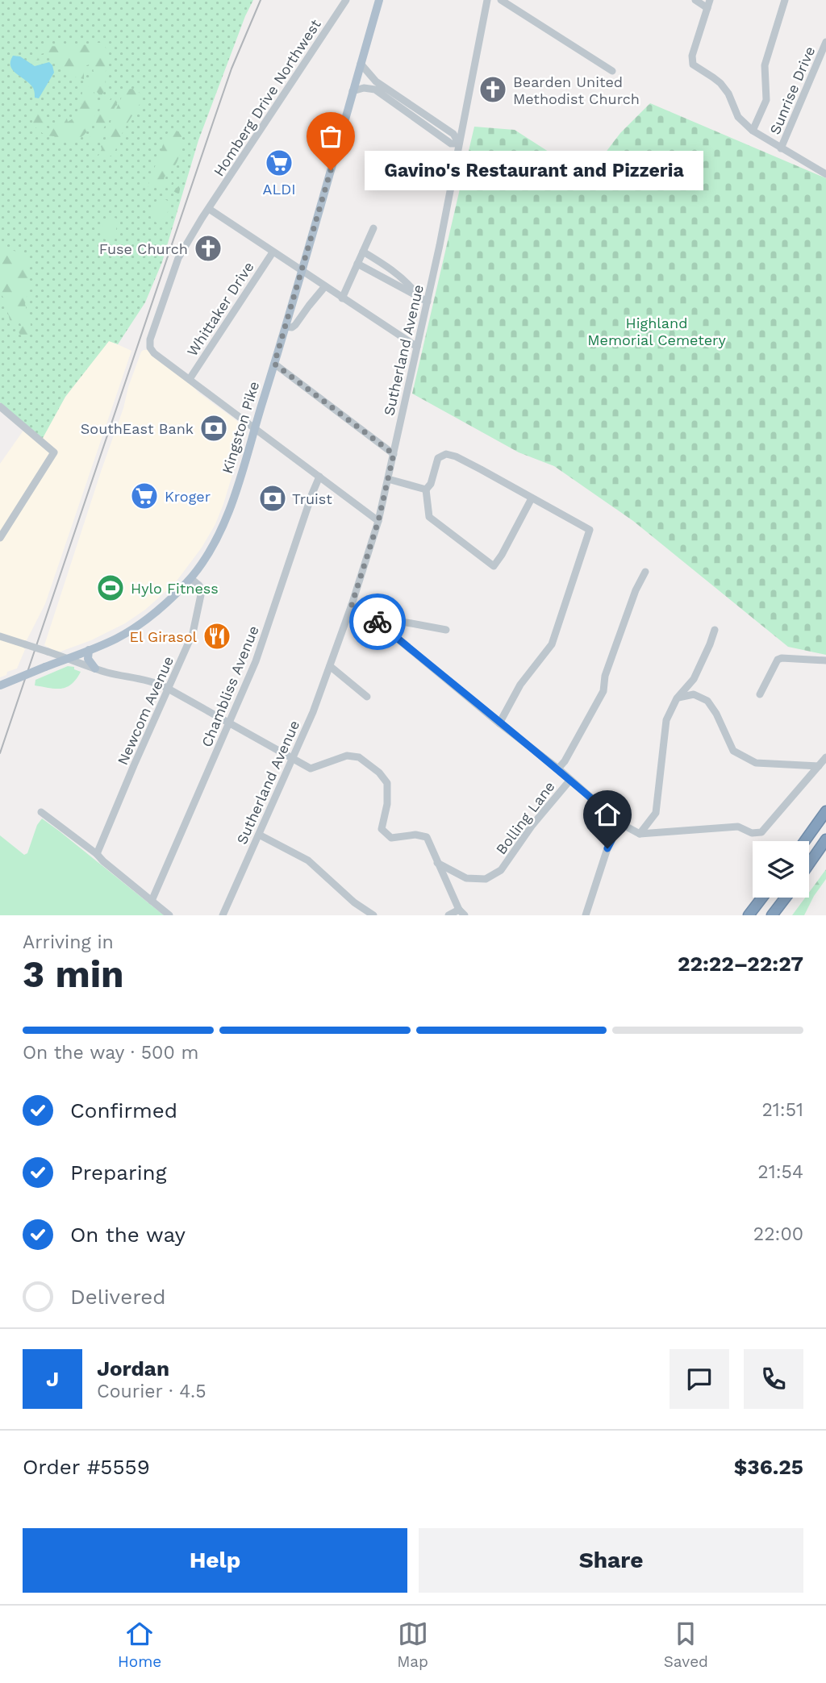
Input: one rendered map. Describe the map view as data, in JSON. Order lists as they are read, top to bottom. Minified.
{"streets":{"main road":["Kingston Pike"],"street":["Sunrise Drive","Homberg Drive Northwest","Whittaker Drive","Sutherland Avenue","Chambliss Avenue","Newcom Avenue","Bolling Lane"]},"crossings":[["Homberg Drive Northwest","Whittaker Drive"],["Homberg Drive Northwest","Sutherland Avenue"],["Homberg Drive Northwest","Kingston Pike"],["Homberg Drive Northwest","Chambliss Avenue"],["Kingston Pike","Newcom Avenue"]],"parks":["Highland Memorial Cemetery"],"places":{"church":["Bearden United Methodist Church","Fuse Church"],"supermarket":["ALDI","Kroger"],"other":["Gavino's Restaurant and Pizzeria"],"bank":["SouthEast Bank","Truist"],"sports":["Hylo Fitness"],"restaurant":["El Girasol"]},"page":{"bubble":"Gavino's Restaurant and Pizzeria","heading":["3 min","Arriving in","22:22–22:27"],"panel":["Jordan","Courier · 4.5","Order #5559","$36.25"],"bar":"On the way · 500 m","list":[["Confirmed","21:51"],["Preparing","21:54"],["On the way","22:00"],"Delivered"],"round":"J","buttons":["Help","Share"],"tabs":["Home","Map","Saved"]}}
